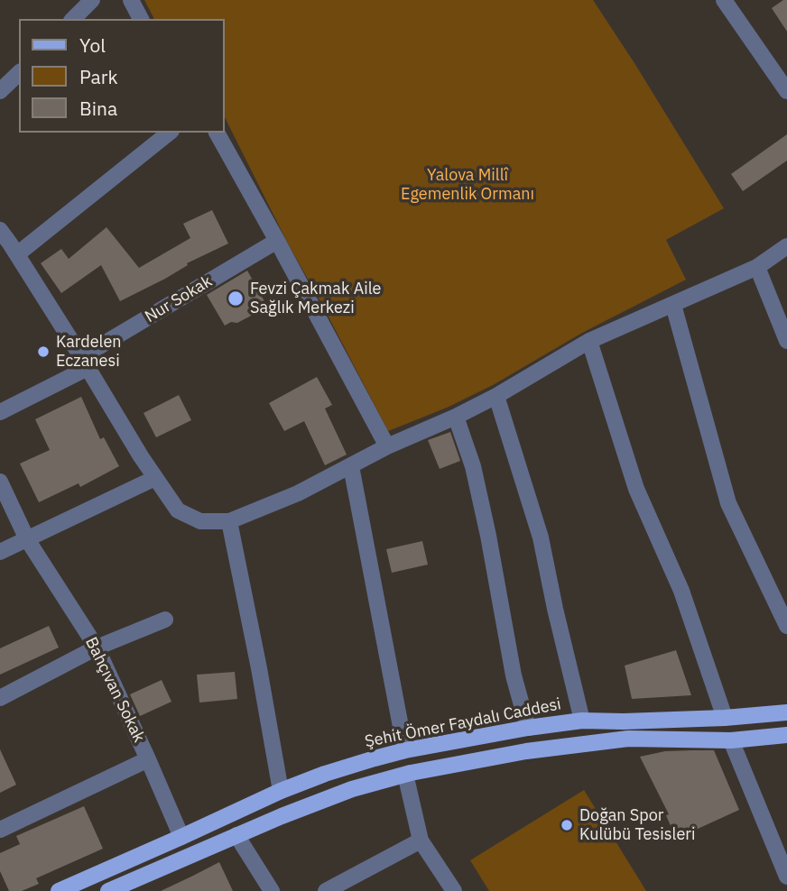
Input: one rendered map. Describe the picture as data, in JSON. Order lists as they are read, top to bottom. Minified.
{"streets":{"main road":["Şehit Ömer Faydalı Caddesi"],"street":["Nur Sokak","Bahçıvan Sokak"]},"crossings":[["Bahçıvan Sokak","Şehit Ömer Faydalı Caddesi"]],"parks":["Yalova Millî Egemenlik Ormanı"],"places":["Fevzi Çakmak Aile Sağlık Merkezi","Kardelen Eczanesi","Doğan Spor Kulübü Tesisleri"],"legend":["Yol","Park","Bina"]}
